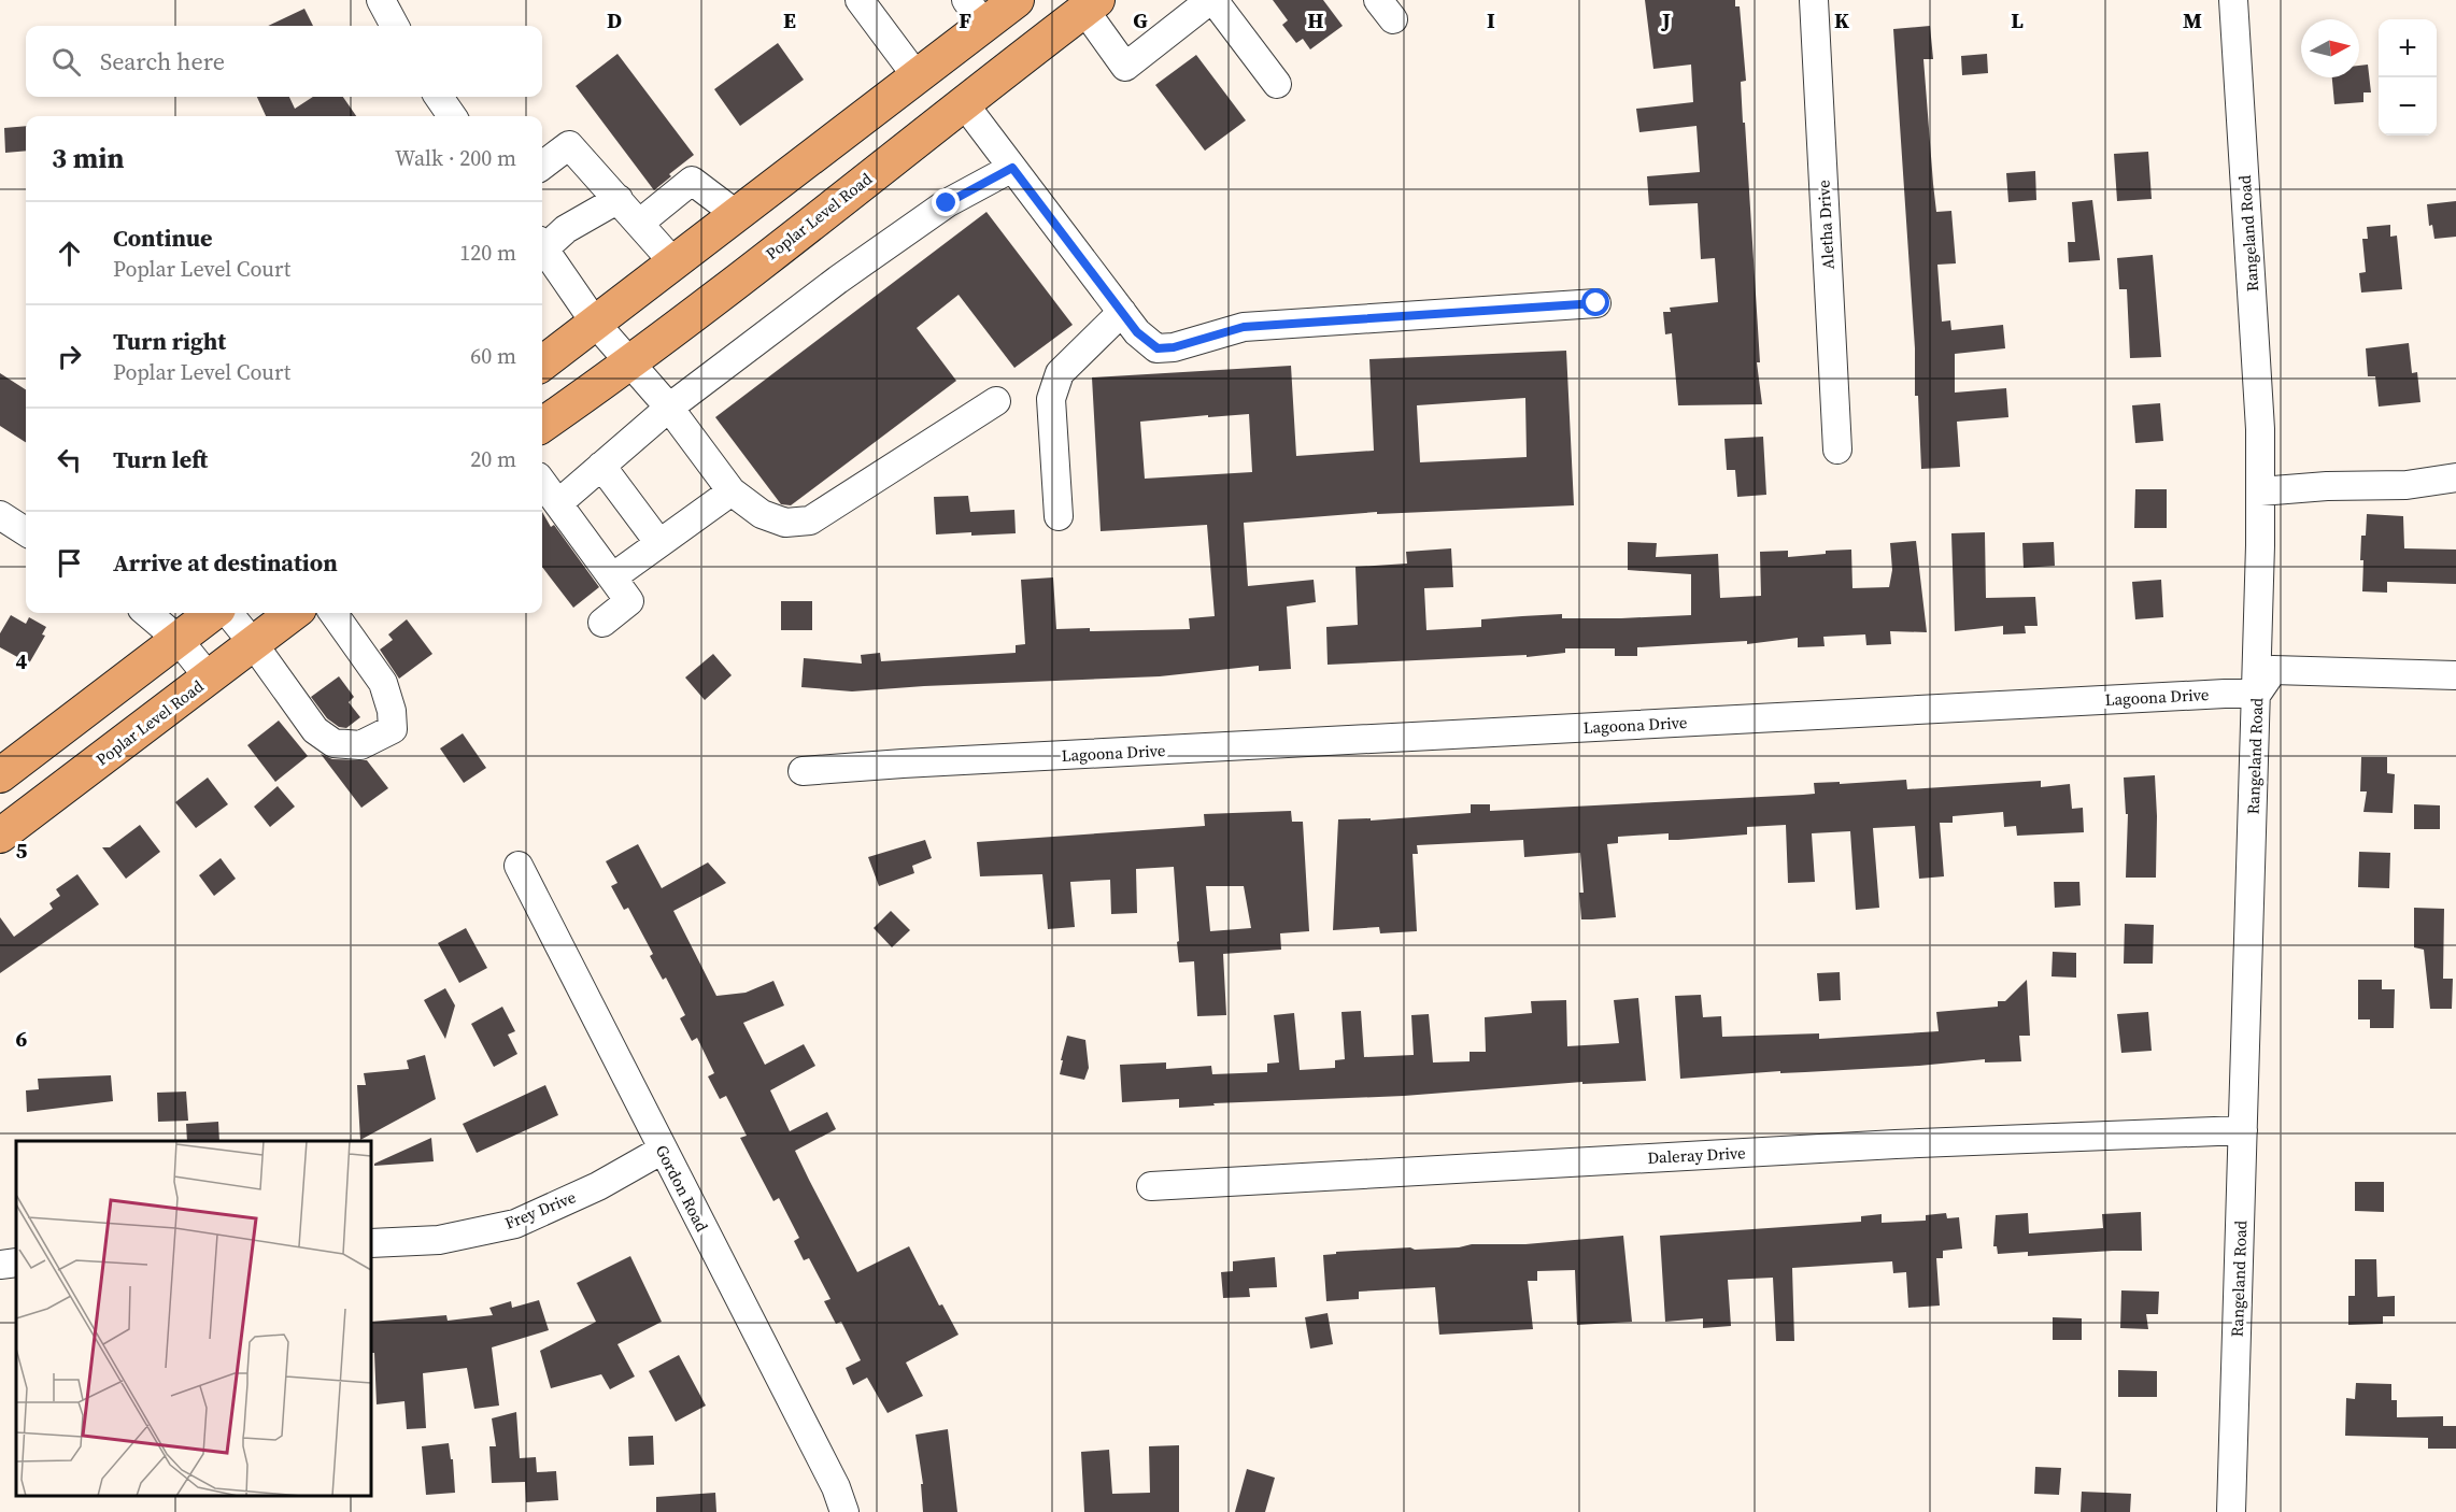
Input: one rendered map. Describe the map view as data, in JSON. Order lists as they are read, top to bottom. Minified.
{"streets":{"main road":["Poplar Level Road"],"street":["Aletha Drive","Rangeland Road","Lagoona Drive","Daleray Drive","Gordon Road","Frey Drive"]},"crossings":[["Rangeland Road","Lagoona Drive"],["Rangeland Road","Daleray Drive"],["Gordon Road","Frey Drive"]],"north":"right","page":{"map_buttons":["+","−"],"search":"Search here","heading":["3 min","Walk · 200 m"],"list":[["Continue","Poplar Level Court","120 m"],["Turn right","Poplar Level Court","60 m"],["Turn left","20 m"],"Arrive at destination"]},"grid":{"columns":["D","E","F","G","H","I","J","K","L","M"],"rows":["4","5","6"]}}
